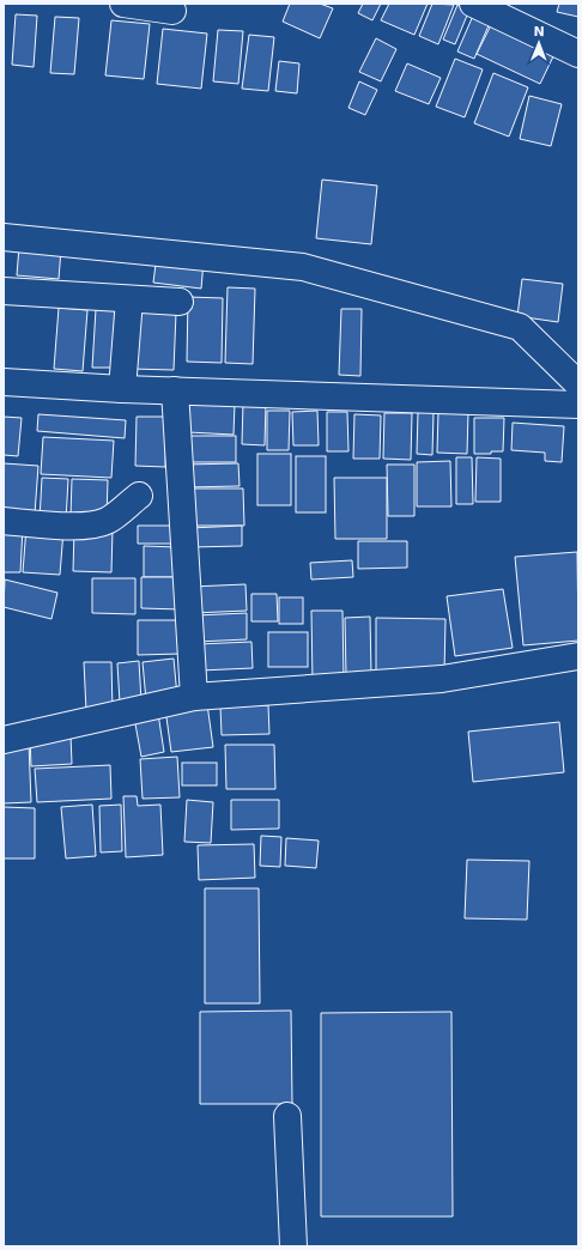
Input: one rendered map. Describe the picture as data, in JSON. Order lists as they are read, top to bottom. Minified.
{"north":"top"}
